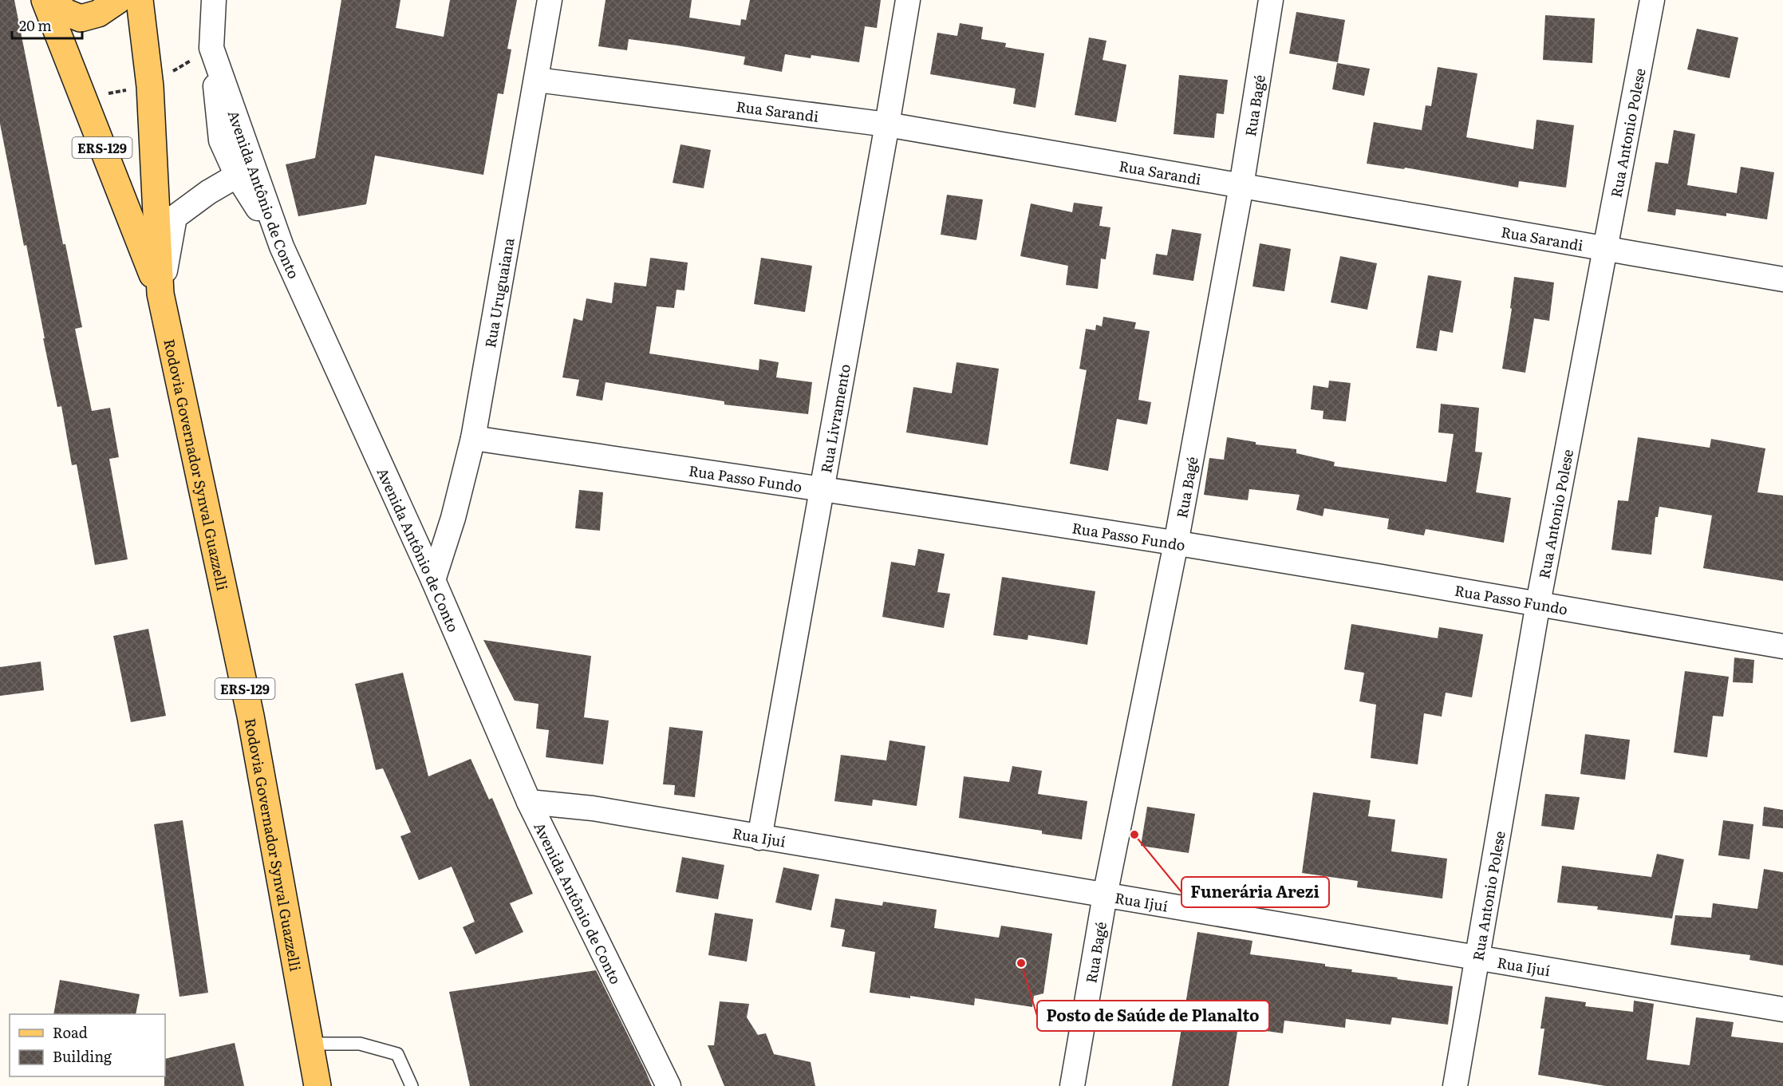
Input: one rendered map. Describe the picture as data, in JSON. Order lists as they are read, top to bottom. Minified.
{"streets":{"main road":["ERS-129","Rodovia Governador Synval Guazzelli"],"street":["Rua Bagé","Rua Sarandi","Rua Antonio Polese","Avenida Antônio de Conto","Rua Uruguaiana","Rua Livramento","Rua Passo Fundo","Rua Ijuí"]},"crossings":[["Rua Bagé","Rua Sarandi"],["Rua Bagé","Rua Passo Fundo"],["Rua Bagé","Rua Ijuí"],["Rua Sarandi","Rua Antonio Polese"],["Rua Sarandi","Rua Uruguaiana"],["Rua Sarandi","Rua Livramento"],["Rua Antonio Polese","Rua Passo Fundo"],["Rua Antonio Polese","Rua Ijuí"],["Avenida Antônio de Conto","Rua Uruguaiana"],["Avenida Antônio de Conto","Rua Ijuí"],["Rua Uruguaiana","Rua Passo Fundo"],["Rua Livramento","Rua Passo Fundo"],["Rua Livramento","Rua Ijuí"]],"places":["Funerária Arezi","Posto de Saúde de Planalto"],"legend":["Road","Building"],"scale_bar":"20 m"}
